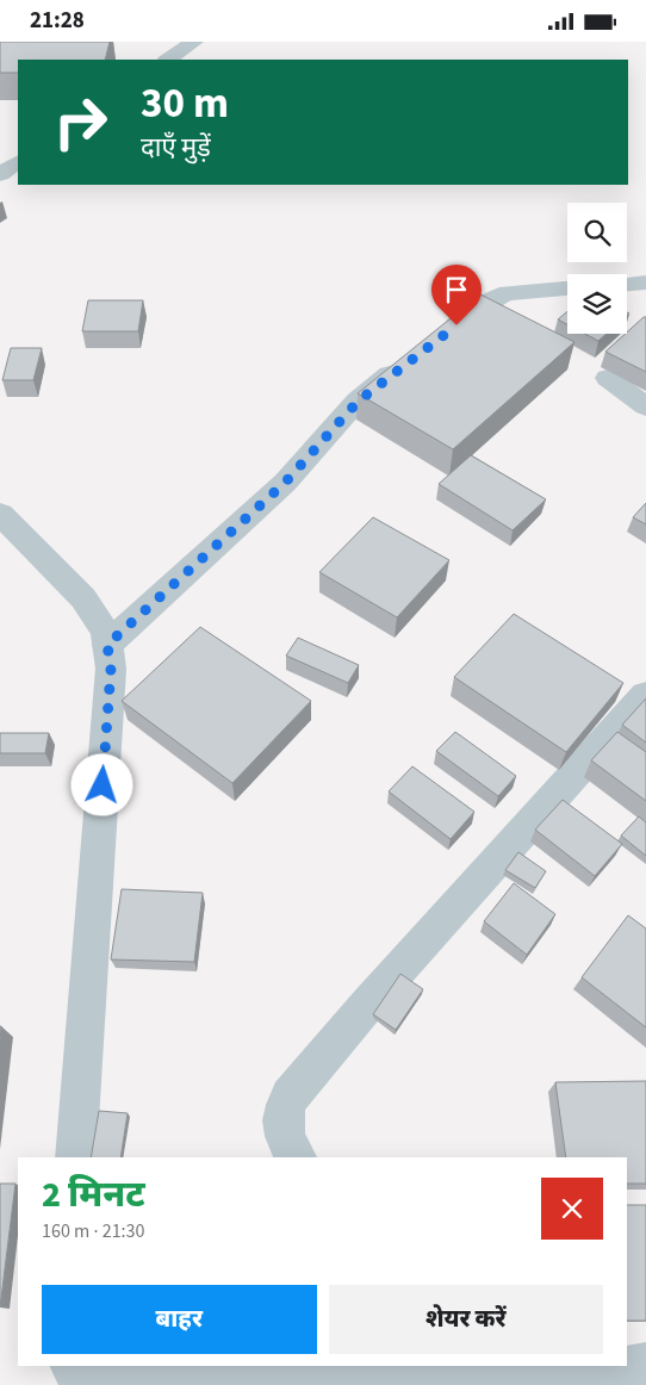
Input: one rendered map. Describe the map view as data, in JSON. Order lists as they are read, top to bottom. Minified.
{"page":{"status":"21:28","turn":["30 m","दाएँ मुड़ें"],"heading":["2 मिनट","160 m · 21:30"],"buttons":["बाहर","शेयर करें"]}}
